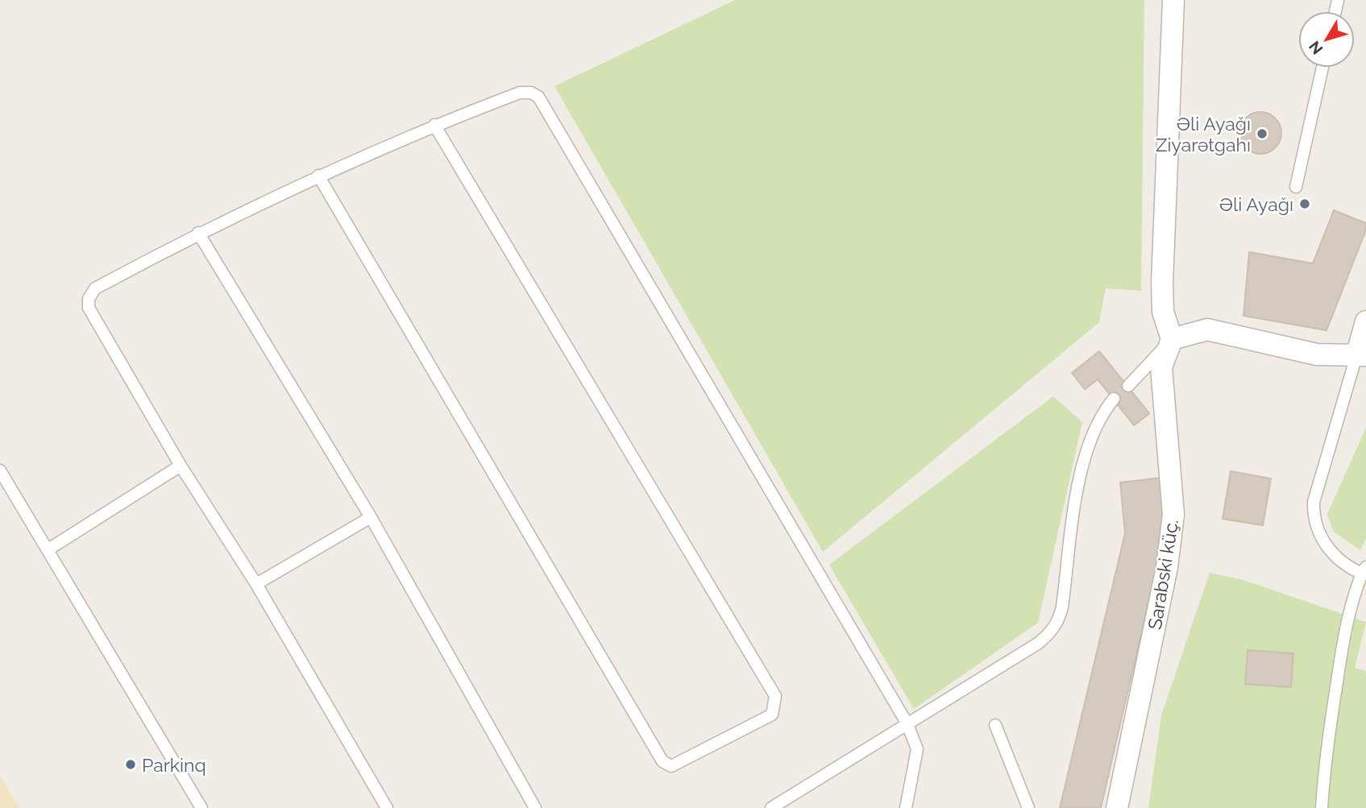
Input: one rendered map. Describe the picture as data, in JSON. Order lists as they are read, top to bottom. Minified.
{"streets":{"street":["Sarabski küç."]},"places":["Əli Ayağı Ziyarətgahı","Əli Ayağı","Parkinq"],"north":"bottom left"}
